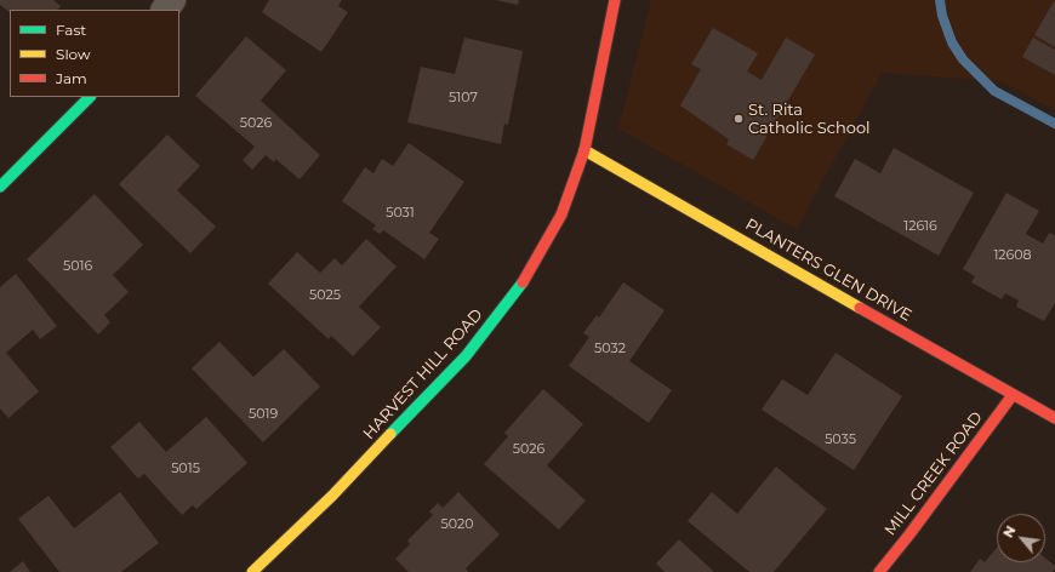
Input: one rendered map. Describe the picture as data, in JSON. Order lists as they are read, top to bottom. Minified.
{"streets":{"street":["PLANTERS GLEN DRIVE","HARVEST HILL ROAD","MILL CREEK ROAD"]},"crossings":[["PLANTERS GLEN DRIVE","HARVEST HILL ROAD"],["PLANTERS GLEN DRIVE","MILL CREEK ROAD"]],"places":["St. Rita Catholic School"],"house_numbers":["5107","5026","5031","12616","12608","5016","5025","5032","5019","5035","5026","5015","5020"],"legend":["Fast","Slow","Jam"],"north":"top left"}
